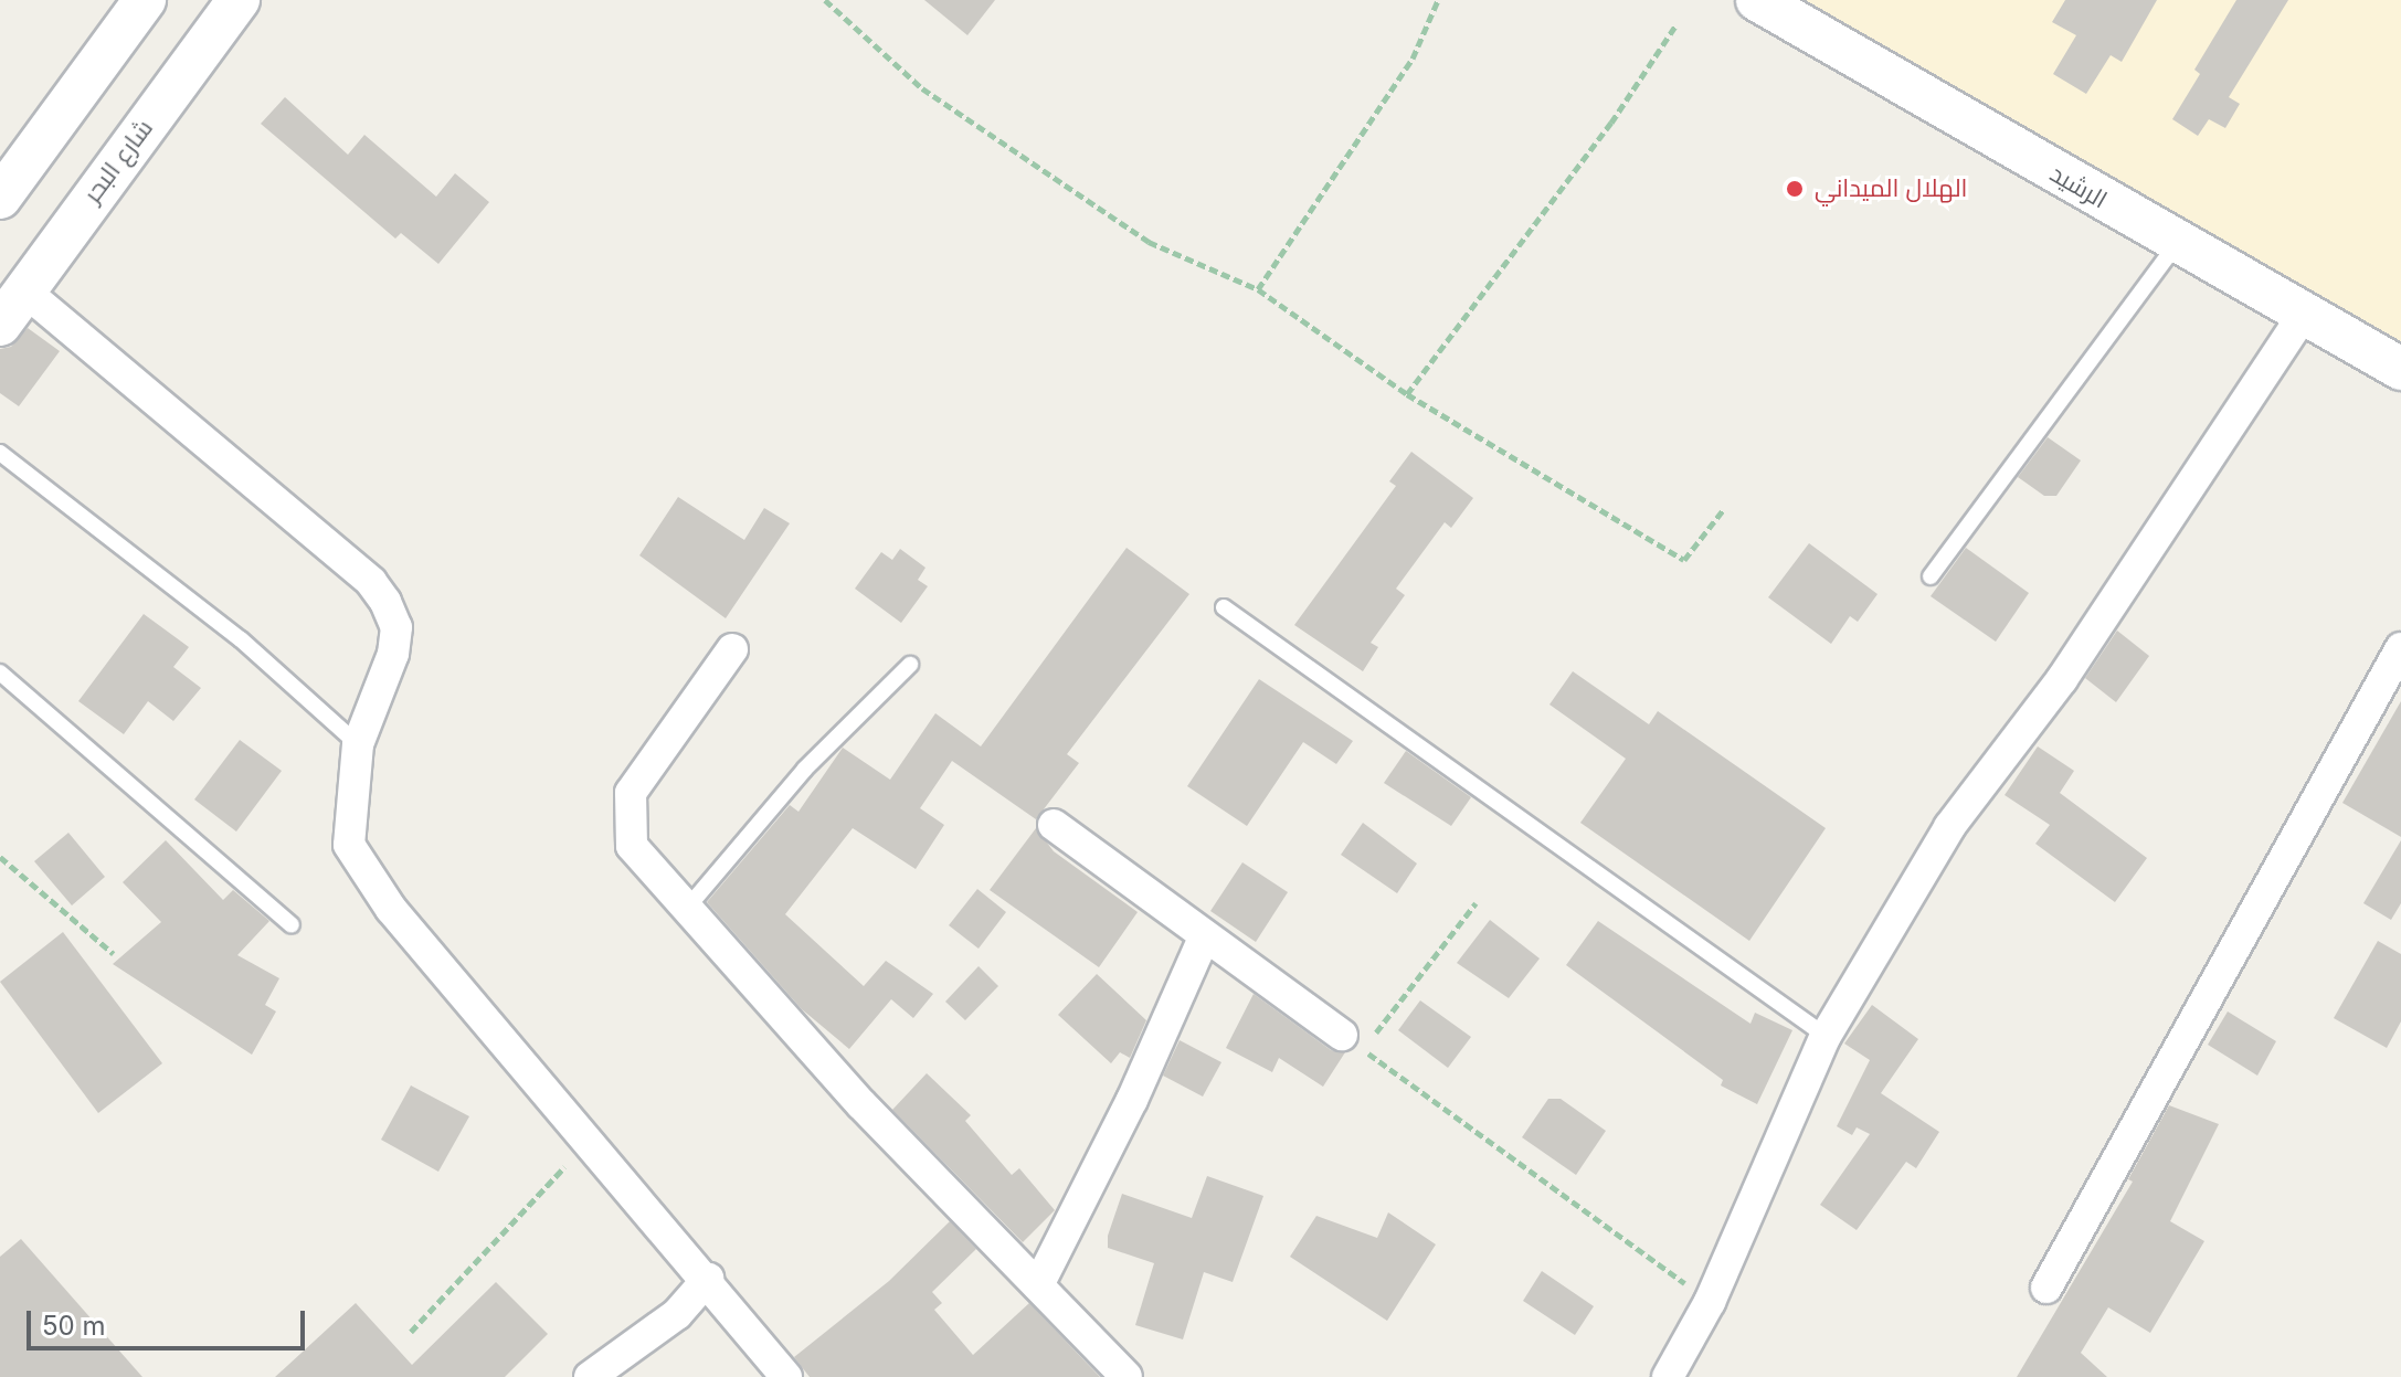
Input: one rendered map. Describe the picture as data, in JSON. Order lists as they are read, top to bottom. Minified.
{"streets":{"main road":["شارع البحر","الرشيد"]},"places":["الهلال الميداني"],"scale_bar":"50 m"}
